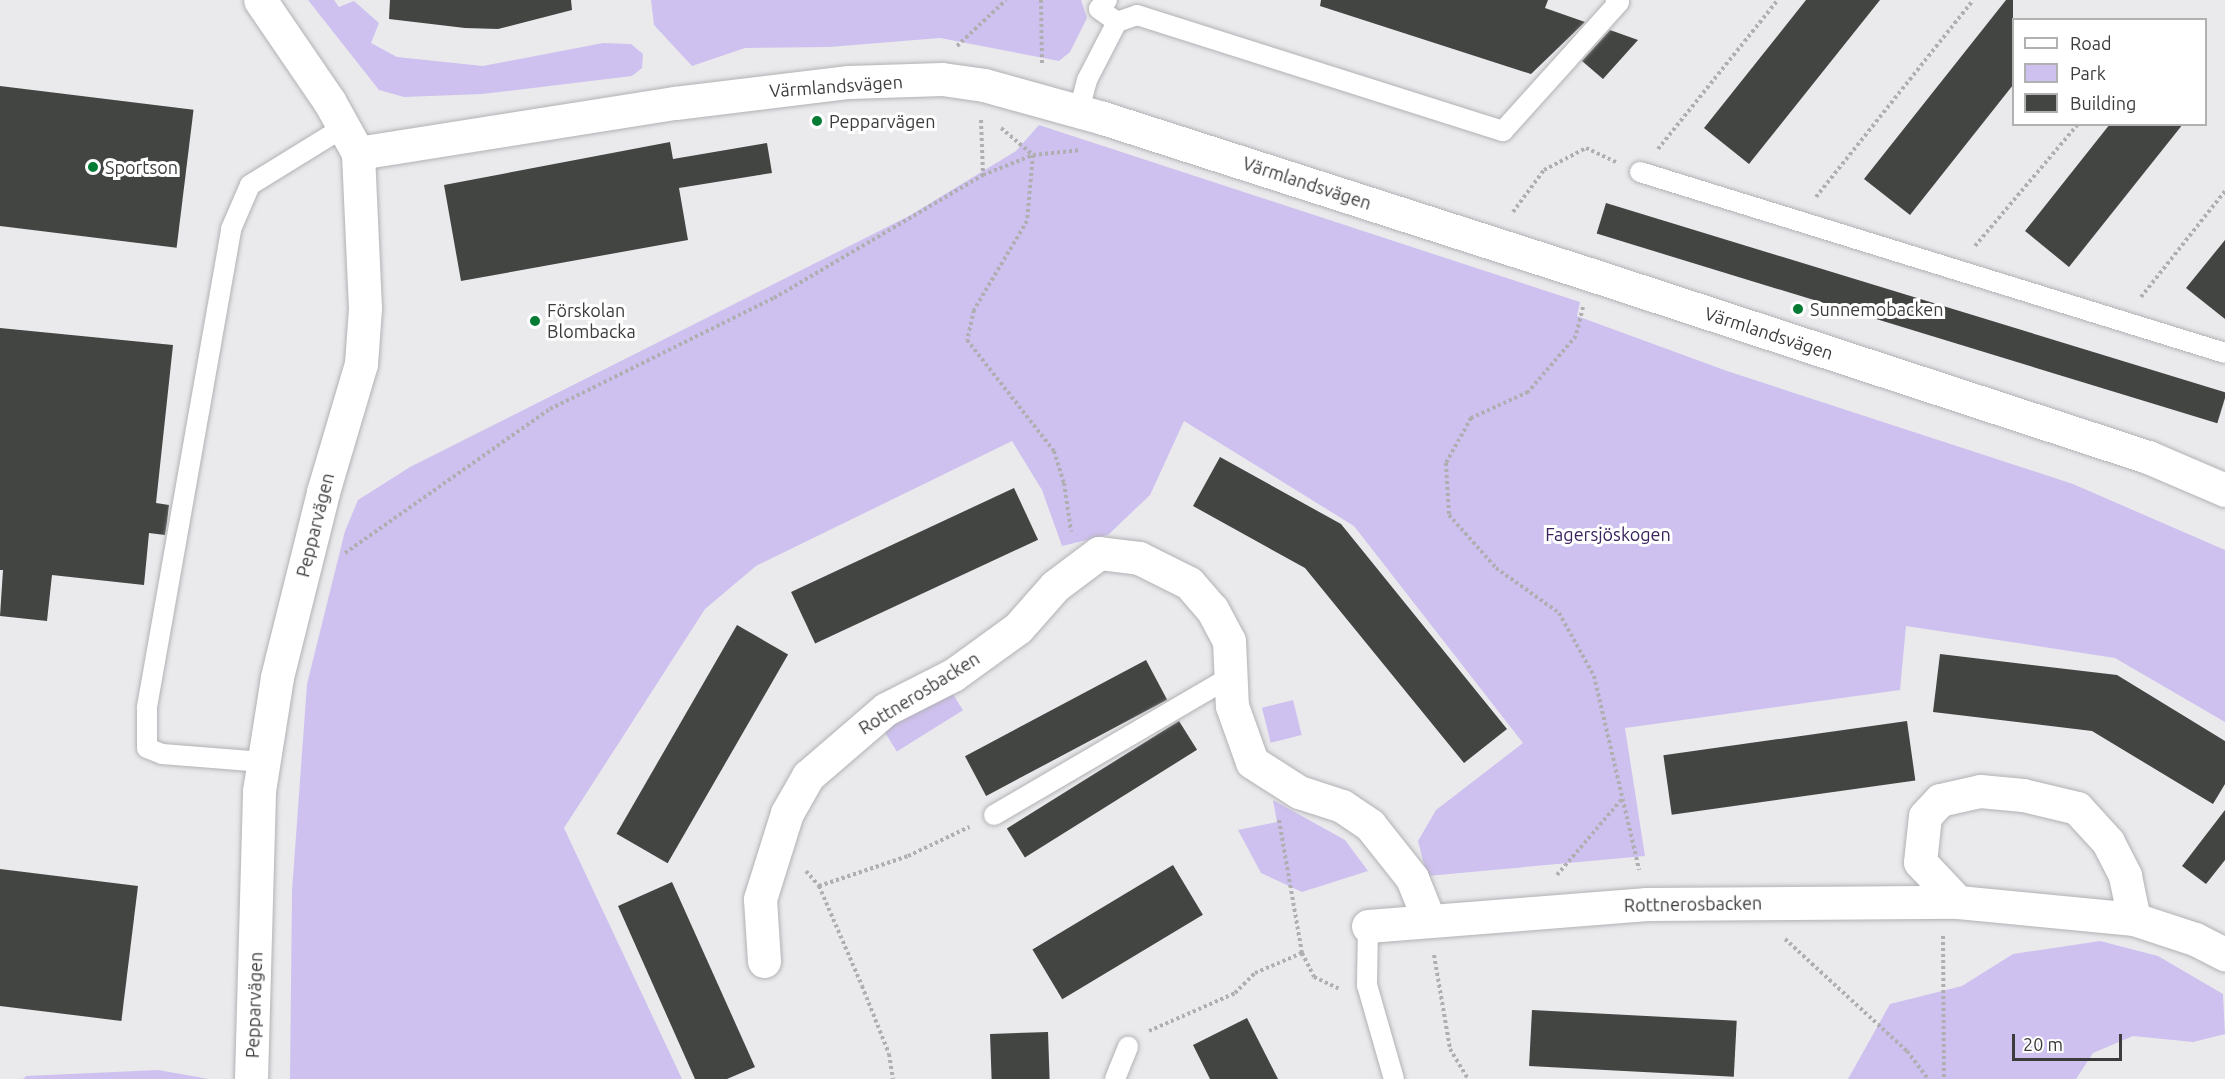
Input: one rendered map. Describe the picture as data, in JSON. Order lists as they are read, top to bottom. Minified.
{"streets":{"street":["Värmlandsvägen","Pepparvägen","Rottnerosbacken"]},"crossings":[["Värmlandsvägen","Pepparvägen"]],"parks":["Fagersjöskogen"],"places":["Pepparvägen","Sportson","Sunnemobacken","Förskolan Blombacka"],"legend":["Road","Park","Building"],"scale_bar":"20 m"}
